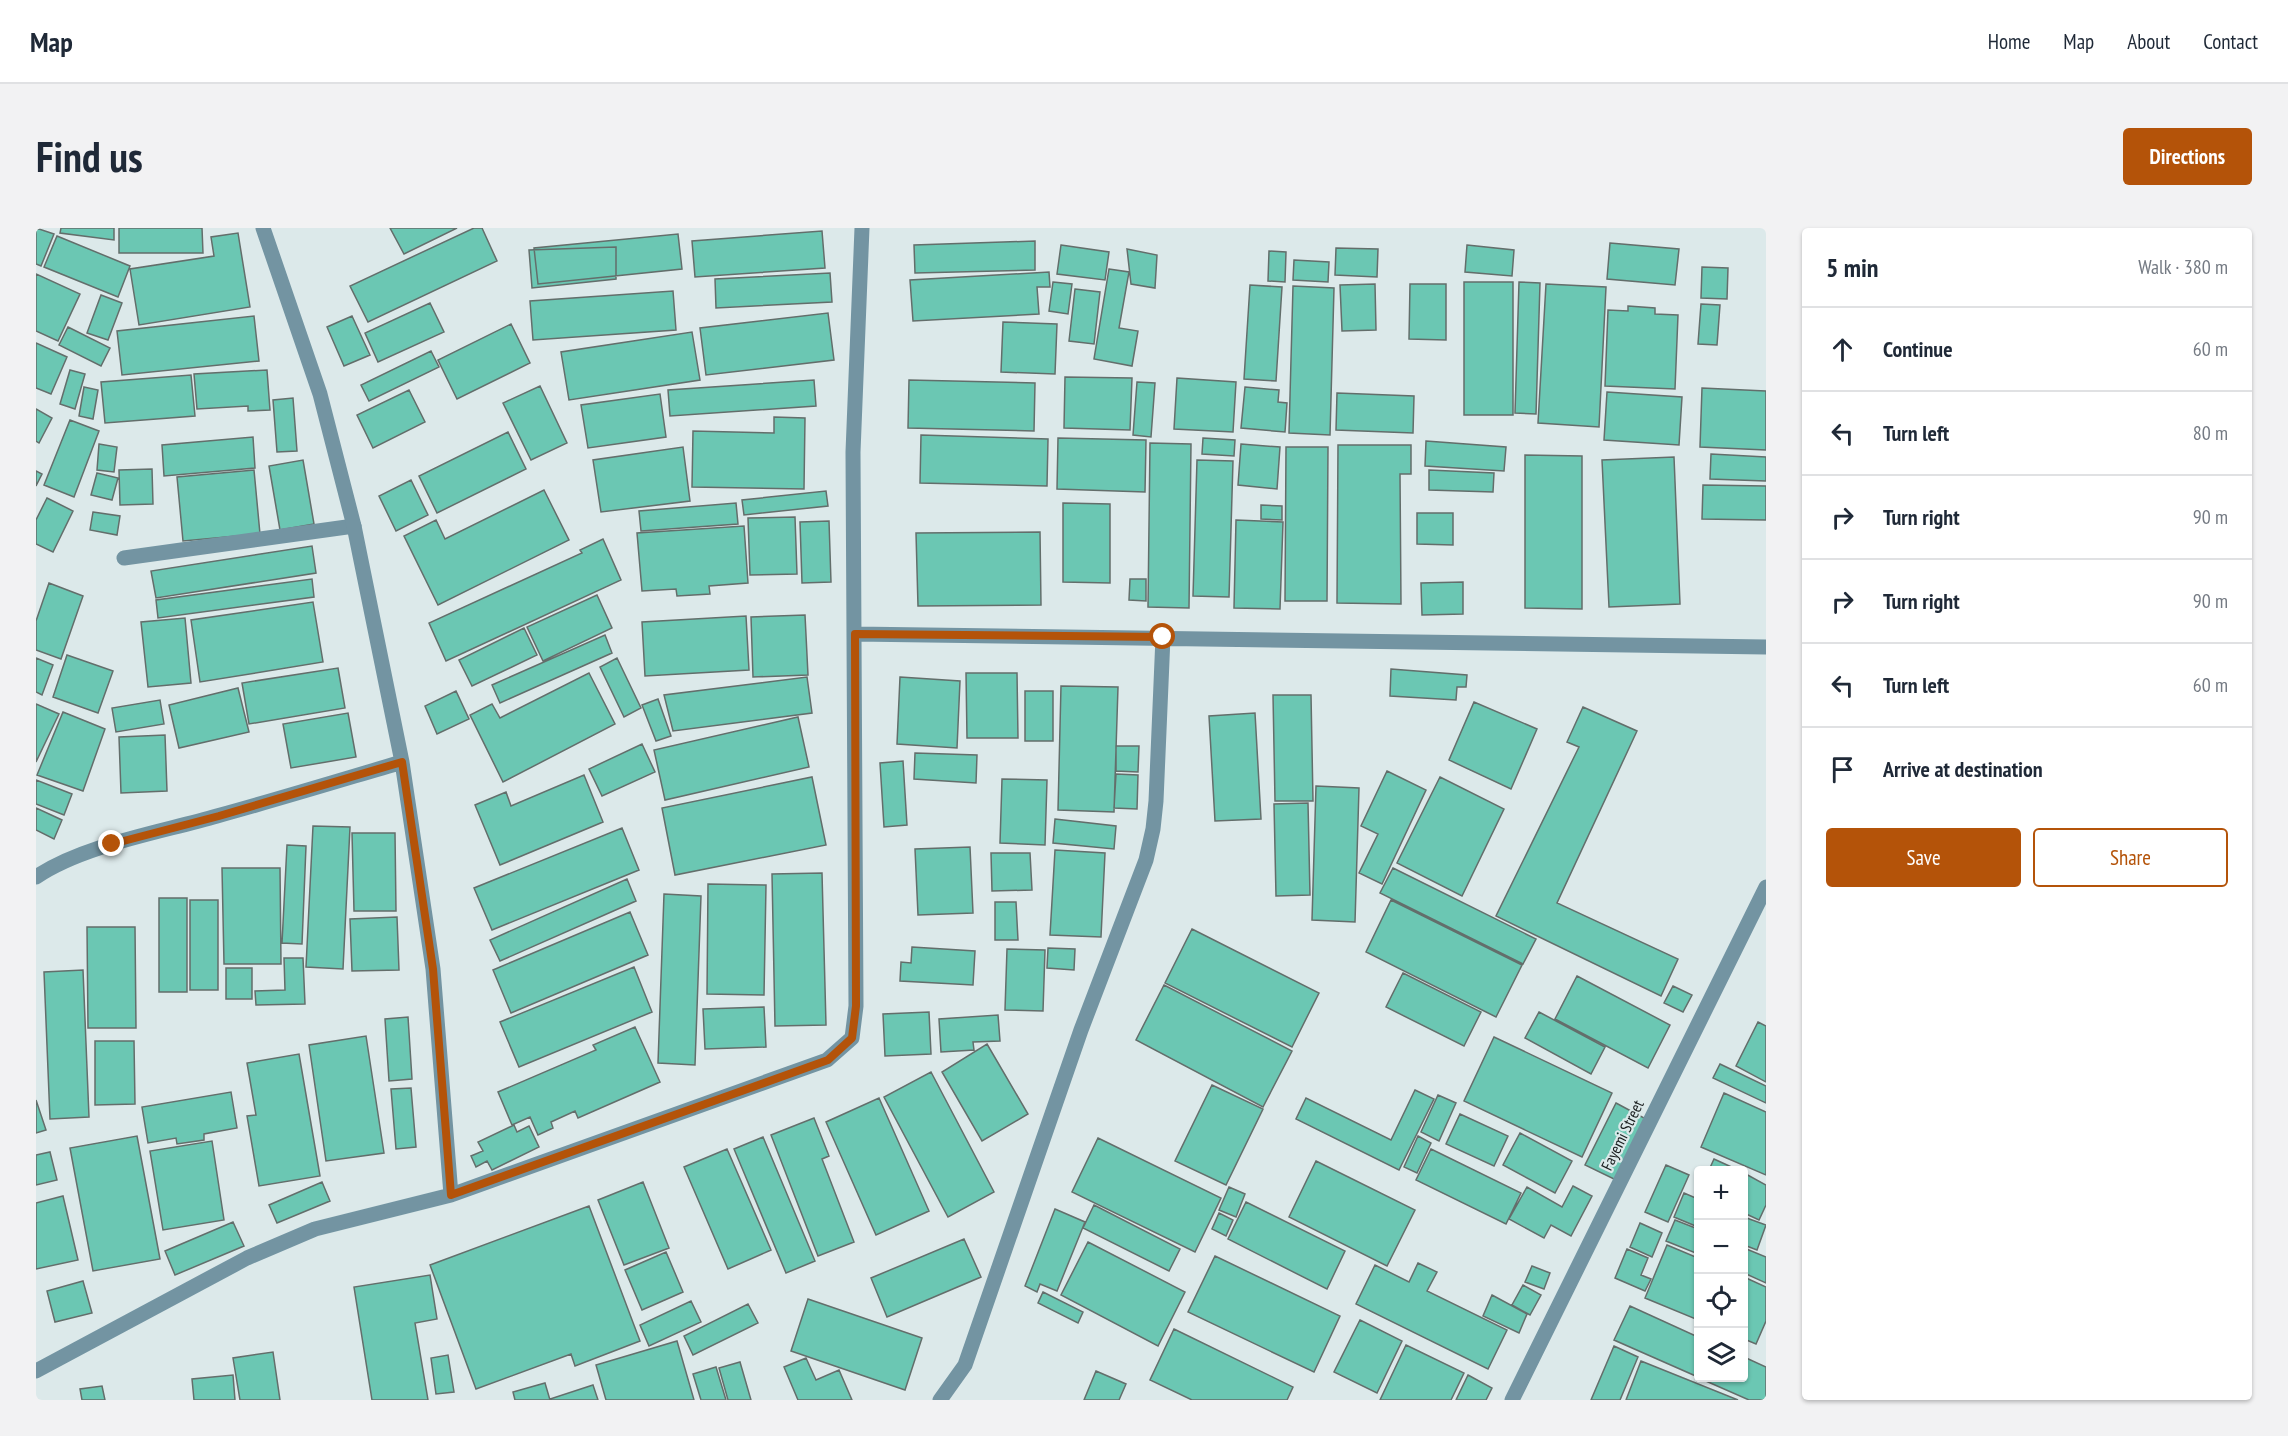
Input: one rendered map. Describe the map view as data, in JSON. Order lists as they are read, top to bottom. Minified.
{"streets":{"street":["Fayemi Street"]},"page":{"header":"Map","nav":["Home","Map","About","Contact"],"buttons":["Directions",["Save","Share"]],"title":"Find us","heading":["5 min","Walk · 380 m"],"list":[["Continue","60 m"],["Turn left","80 m"],["Turn right","90 m"],["Turn right","90 m"],["Turn left","60 m"],"Arrive at destination"],"map_buttons":["+","−"]}}
